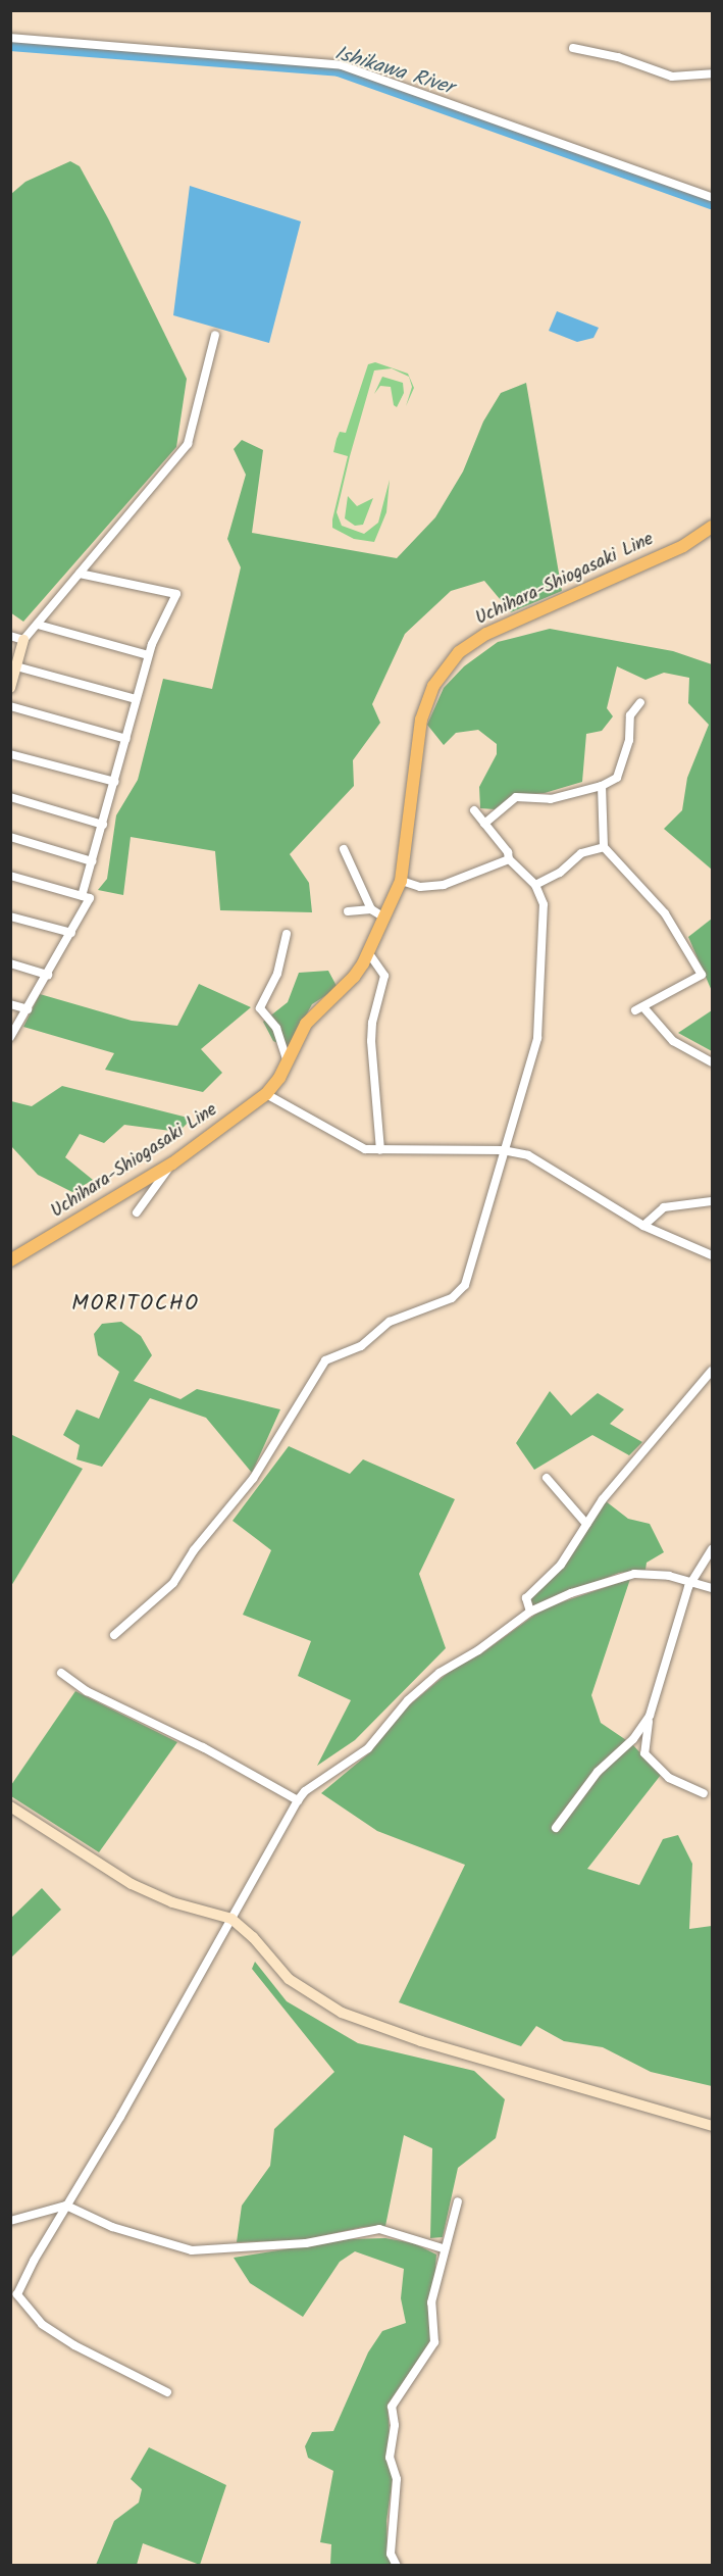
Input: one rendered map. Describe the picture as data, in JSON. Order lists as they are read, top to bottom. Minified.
{"streets":{"main road":["Uchihara-Shiogasaki Line"]},"districts":["MORITOCHO"],"water":["Ishikawa River"]}
